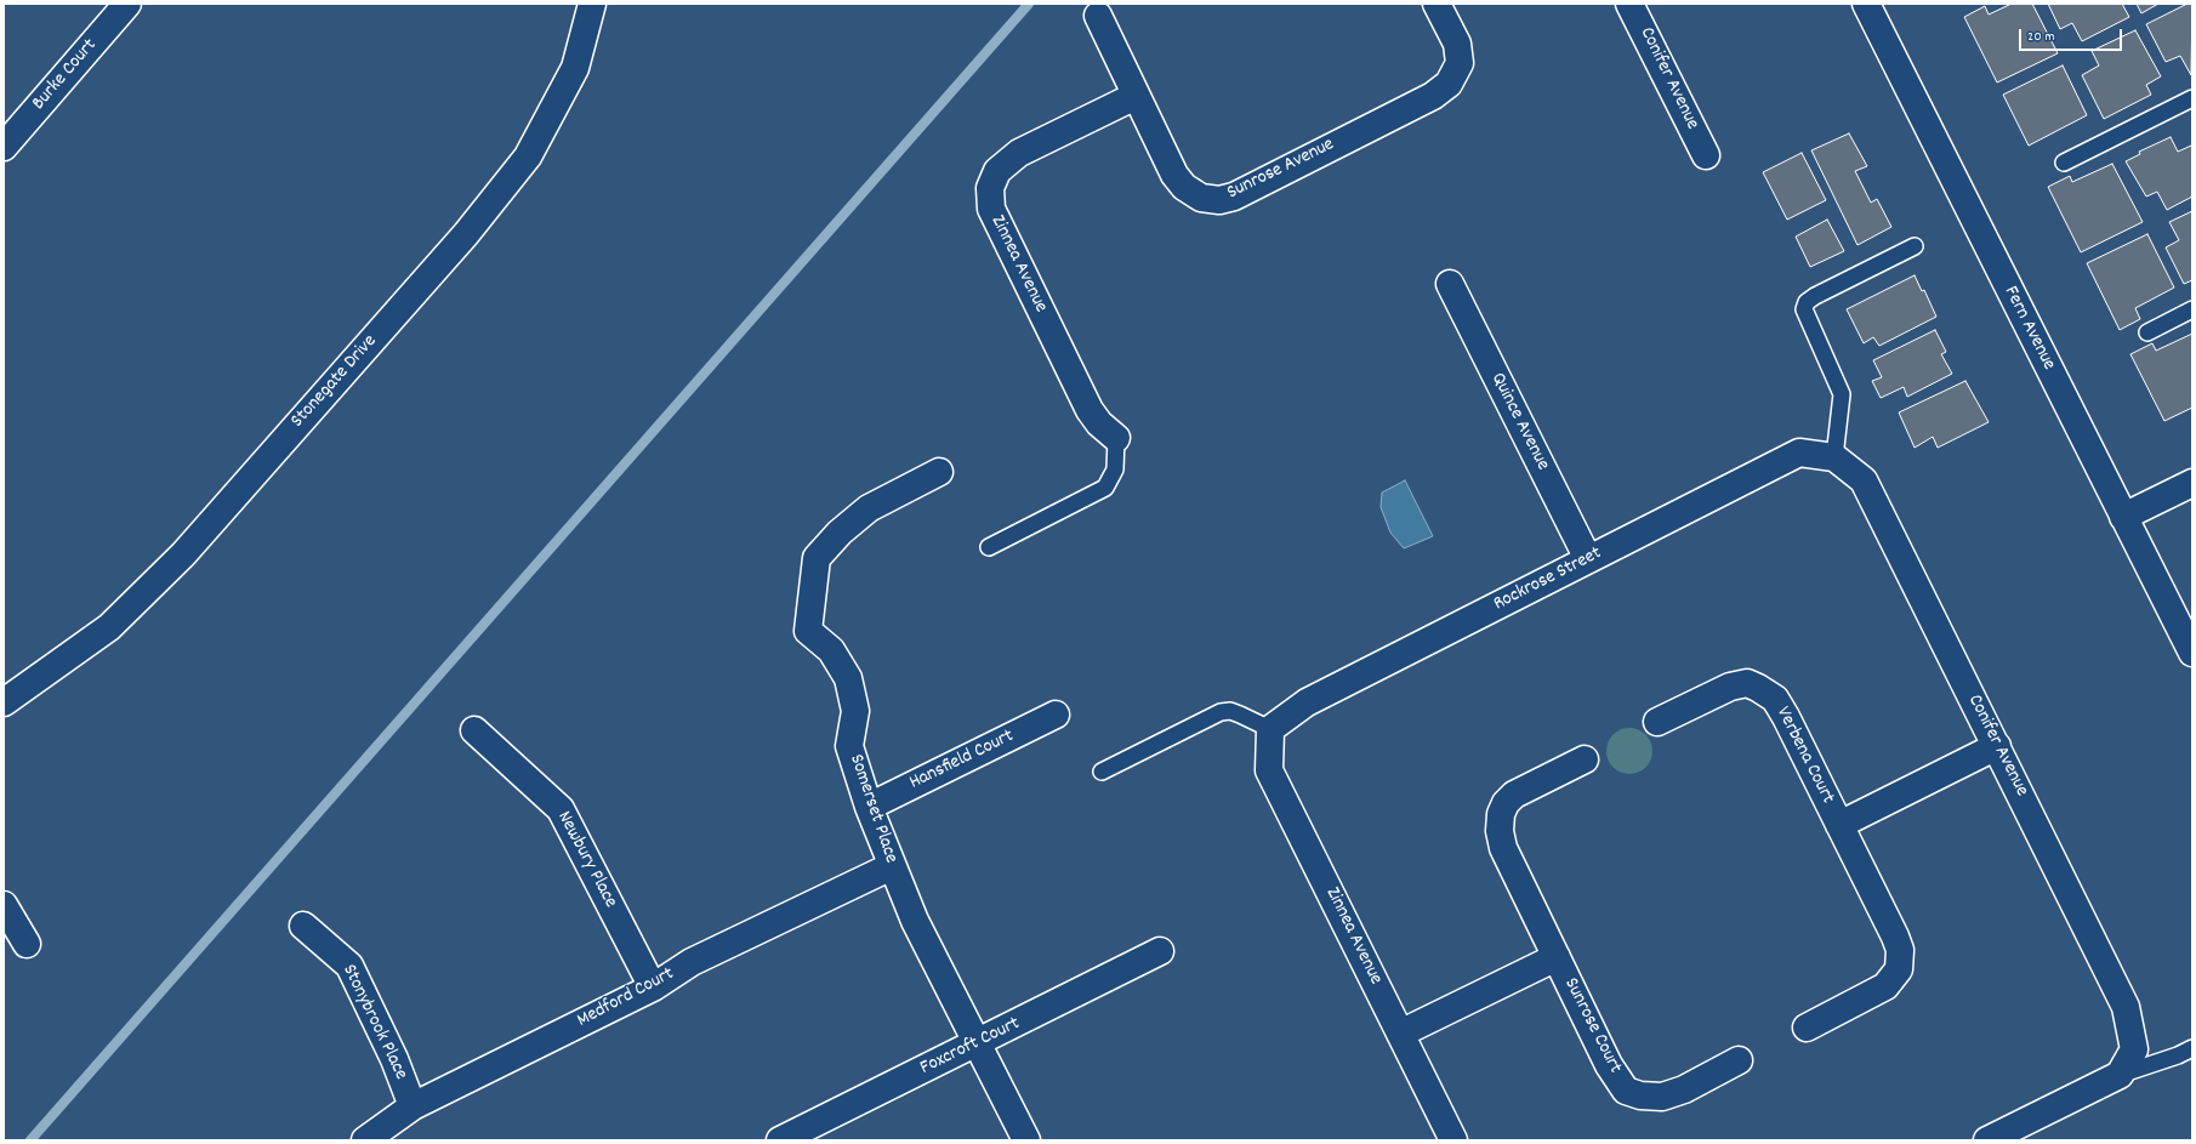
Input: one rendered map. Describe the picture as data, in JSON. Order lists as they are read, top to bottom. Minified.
{"streets":{"street":["Burke Court","Conifer Avenue","Sunrose Avenue","Zinnea Avenue","Fern Avenue","Stonegate Drive","Quince Avenue","Rockrose Street","Verbena Court","Hansfield Court","Somerset Place","Newbury Place","Medford Court","Stonybrook Place","Sunrose Court","Foxcroft Court"]},"crossings":[["Conifer Avenue","Rockrose Street"],["Conifer Avenue","Verbena Court"],["Sunrose Avenue","Zinnea Avenue"],["Zinnea Avenue","Rockrose Street"],["Zinnea Avenue","Sunrose Court"],["Quince Avenue","Rockrose Street"],["Hansfield Court","Somerset Place"],["Somerset Place","Medford Court"],["Somerset Place","Foxcroft Court"],["Newbury Place","Medford Court"],["Medford Court","Stonybrook Place"]],"scale_bar":"20 m"}
